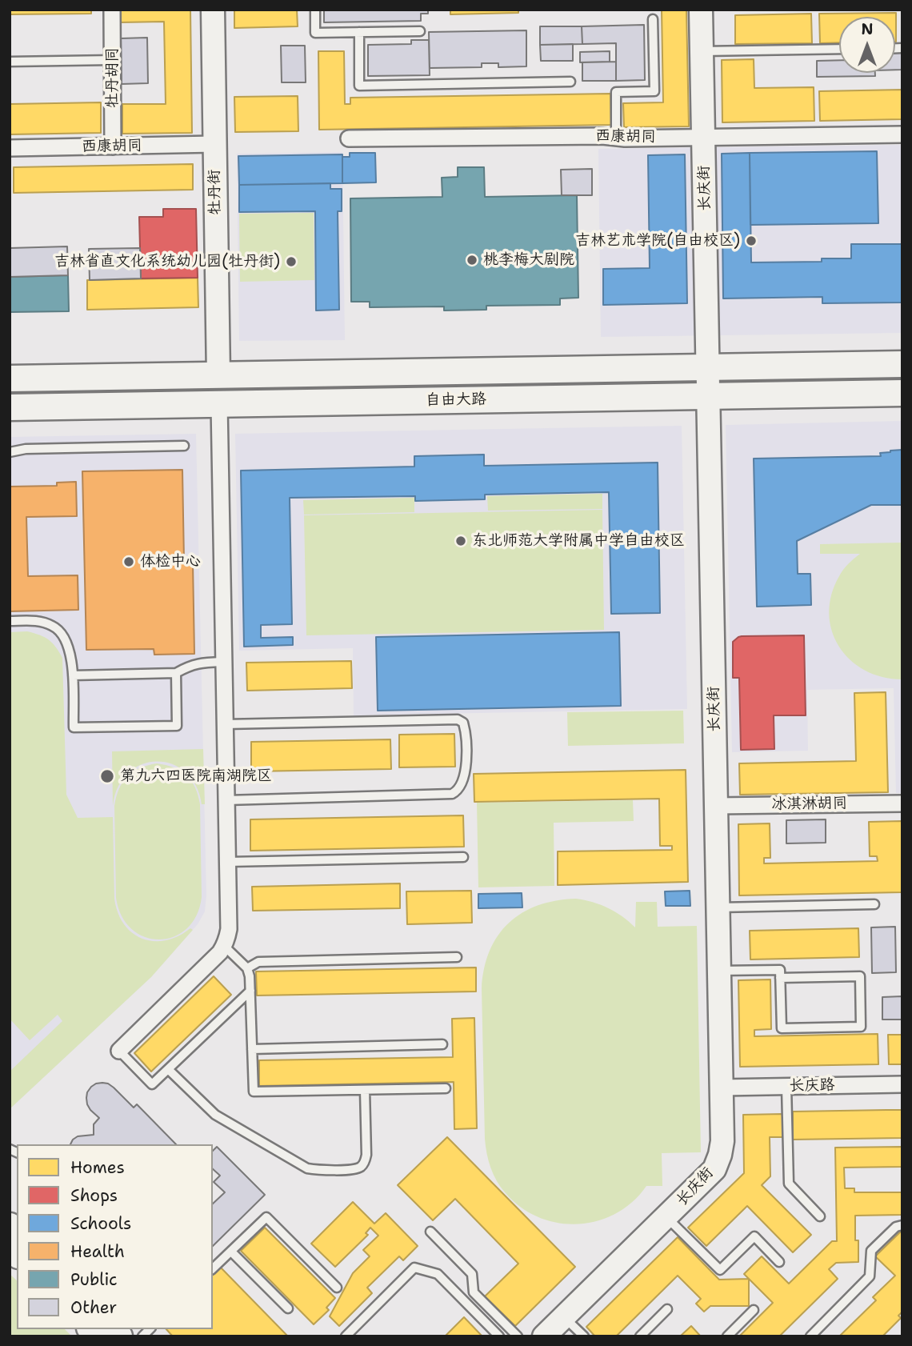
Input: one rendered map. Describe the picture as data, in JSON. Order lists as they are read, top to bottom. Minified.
{"streets":{"main road":["自由大路"],"street":["牡丹胡同","西康胡同","长庆街","牡丹街","冰淇淋胡同","长庆路"]},"crossings":[["牡丹胡同","西康胡同"],["西康胡同","长庆街"],["西康胡同","牡丹街"],["长庆街","自由大路"],["长庆街","冰淇淋胡同"],["长庆街","长庆路"],["牡丹街","自由大路"]],"places":["吉林艺术学院(自由校区)","桃李梅大剧院","吉林省直文化系统幼儿园(牡丹街)","东北师范大学附属中学自由校区","体检中心","第九六四医院南湖院区"],"legend":["Homes","Shops","Schools","Health","Public","Other"],"north":"top"}
